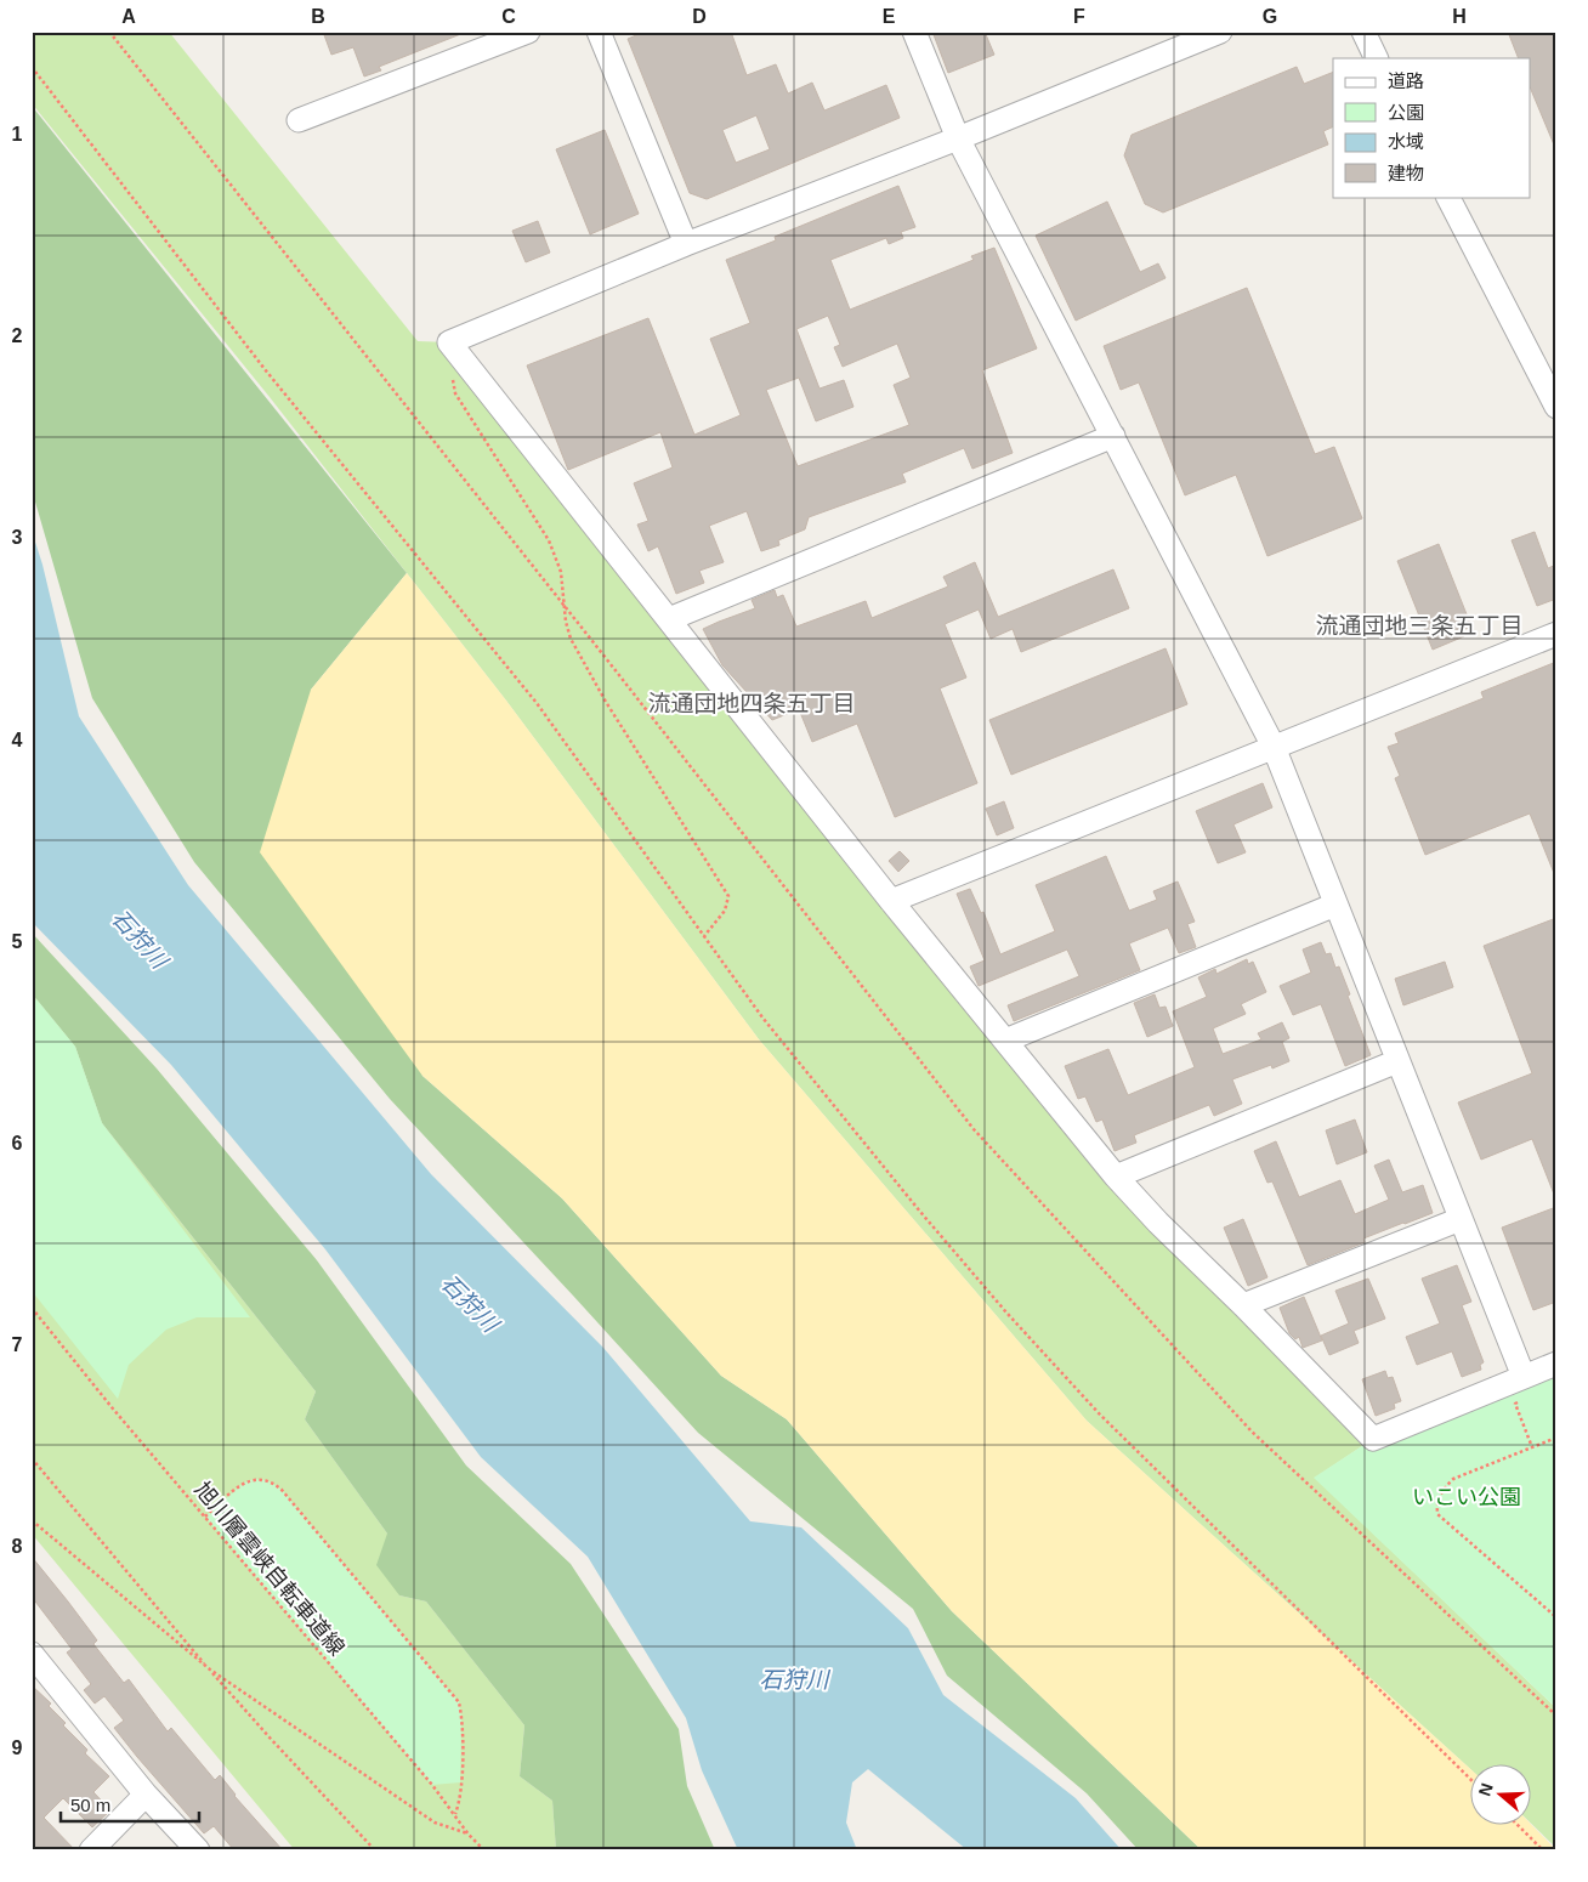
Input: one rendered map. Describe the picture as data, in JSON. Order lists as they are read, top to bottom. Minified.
{"streets":{"path":["旭川層雲峡自転車道線"]},"districts":["流通団地三条五丁目","流通団地四条五丁目"],"water":["石狩川"],"parks":["いこい公園"],"legend":["道路","公園","水域","建物"],"scale_bar":"50 m","north":"left","grid":{"columns":["A","B","C","D","E","F","G","H"],"rows":["1","2","3","4","5","6","7","8","9"]}}
